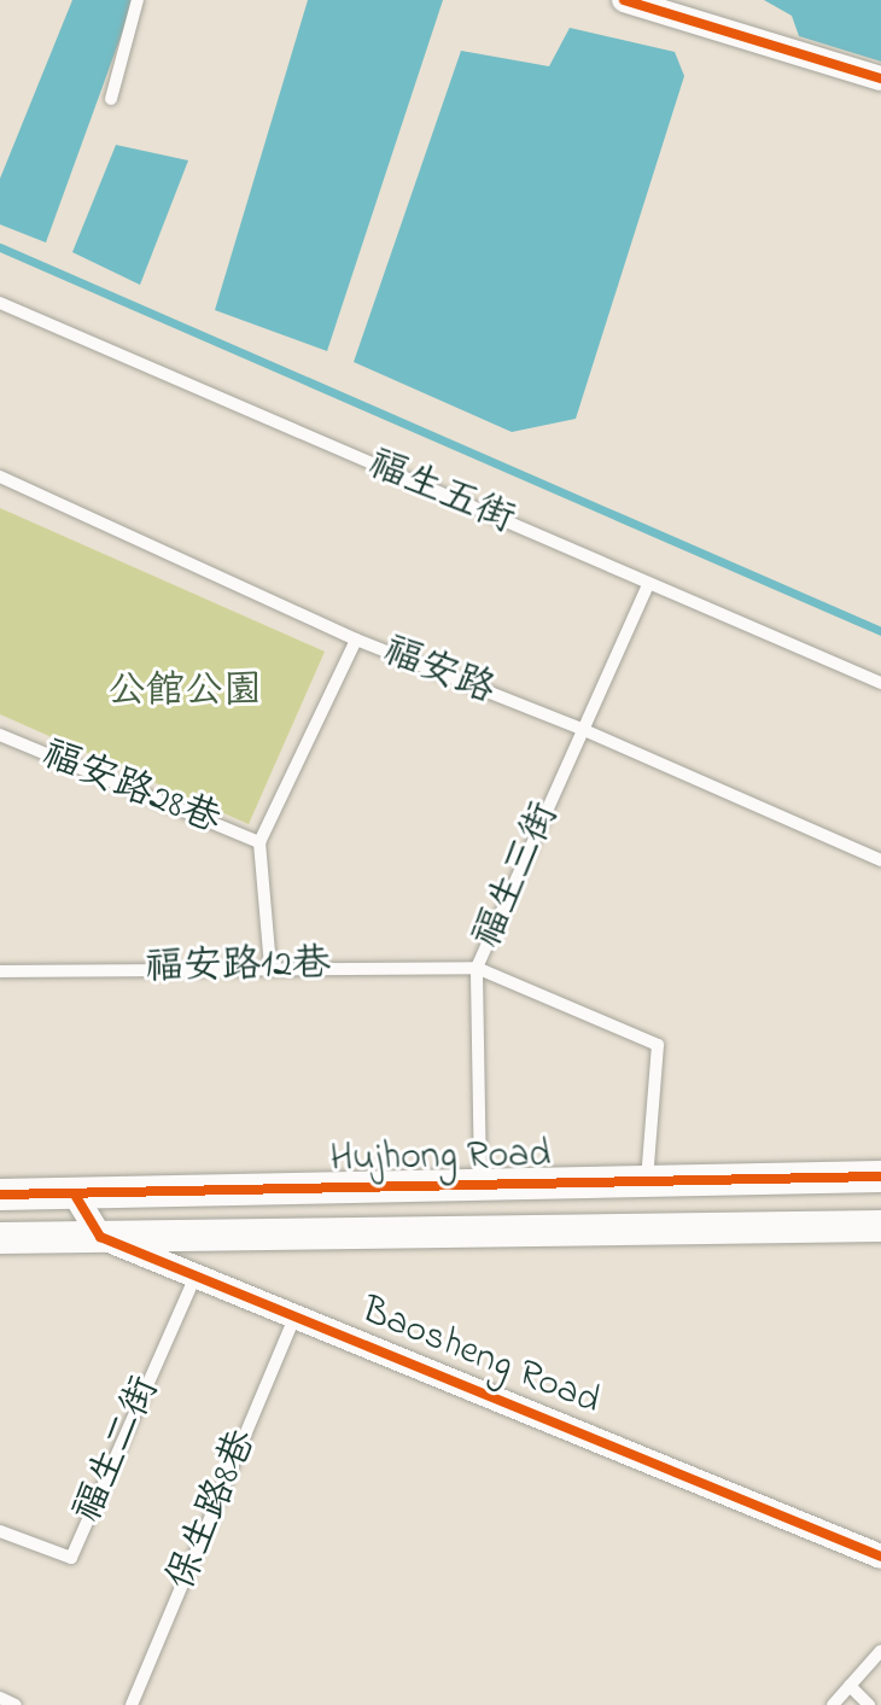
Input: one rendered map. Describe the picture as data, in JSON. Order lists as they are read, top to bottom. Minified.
{"streets":{"street":["Hujhong Road","Baosheng Road"],"lane":["福生五街","福安路","福安路28巷","福生三街","福安路12巷","福生二街","保生路8巷"]},"crossings":[["福生五街","福生三街"],["福安路","福生三街"],["福生三街","福安路12巷"],["福生三街","Hujhong Road"],["Hujhong Road","Baosheng Road"],["Baosheng Road","福生二街"],["Baosheng Road","保生路8巷"]],"parks":["公館公園"]}
